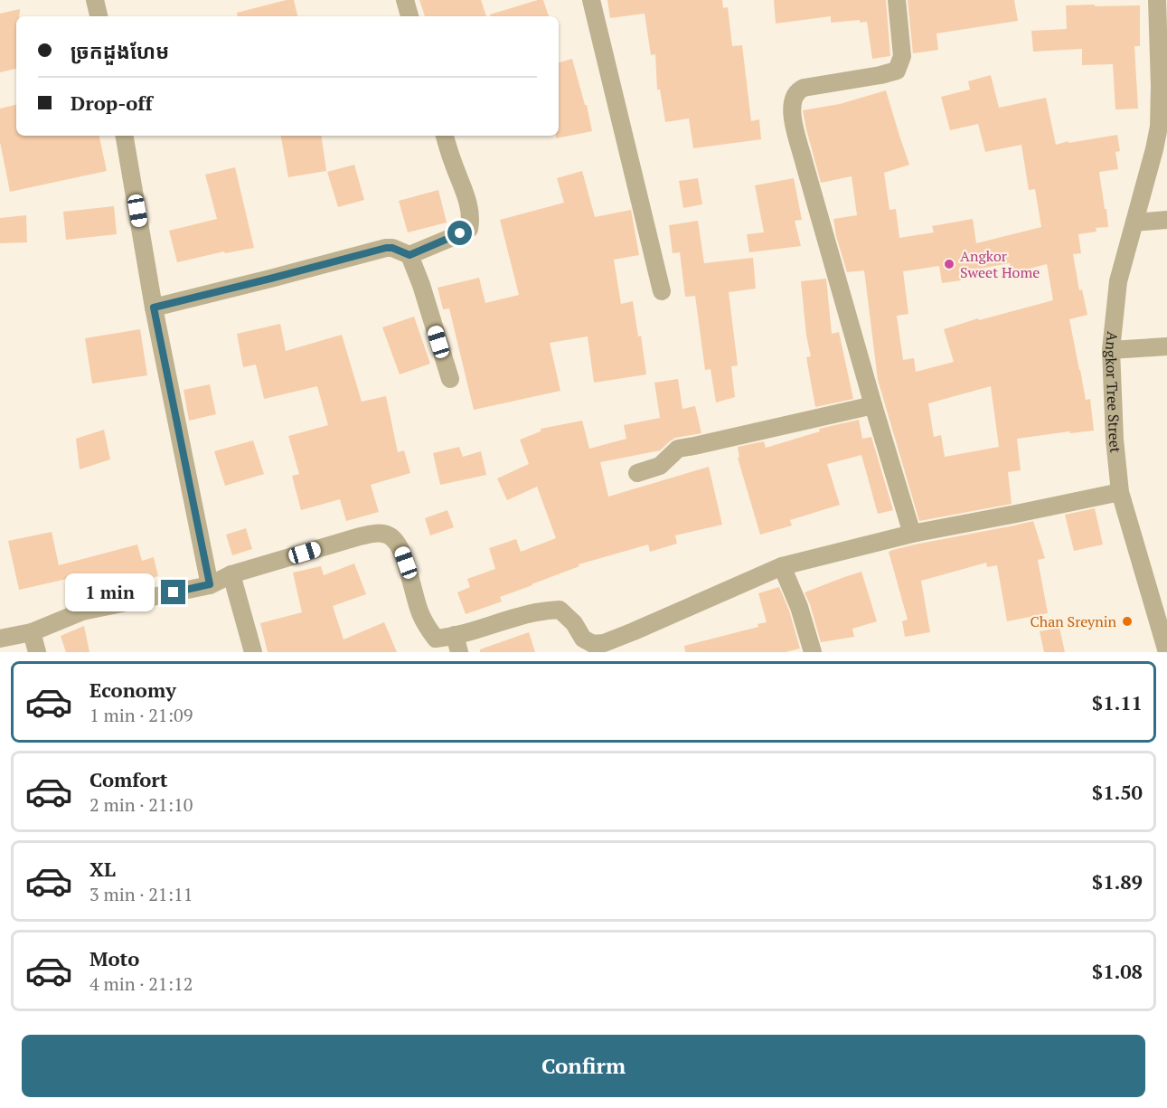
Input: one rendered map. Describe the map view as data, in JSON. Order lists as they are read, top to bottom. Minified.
{"streets":{"street":["Angkor Tree Street"]},"places":["Angkor Sweet Home","Chan Sreynin"],"page":{"banner":["ច្រកដួងហែម","Drop-off"],"bubble":"1 min","list":[{"name":"Economy","note":"1 min · 21:09","value":"$1.11"},{"name":"Comfort","note":"2 min · 21:10","value":"$1.50"},{"name":"XL","note":"3 min · 21:11","value":"$1.89"},{"name":"Moto","note":"4 min · 21:12","value":"$1.08"}],"buttons":"Confirm"}}
